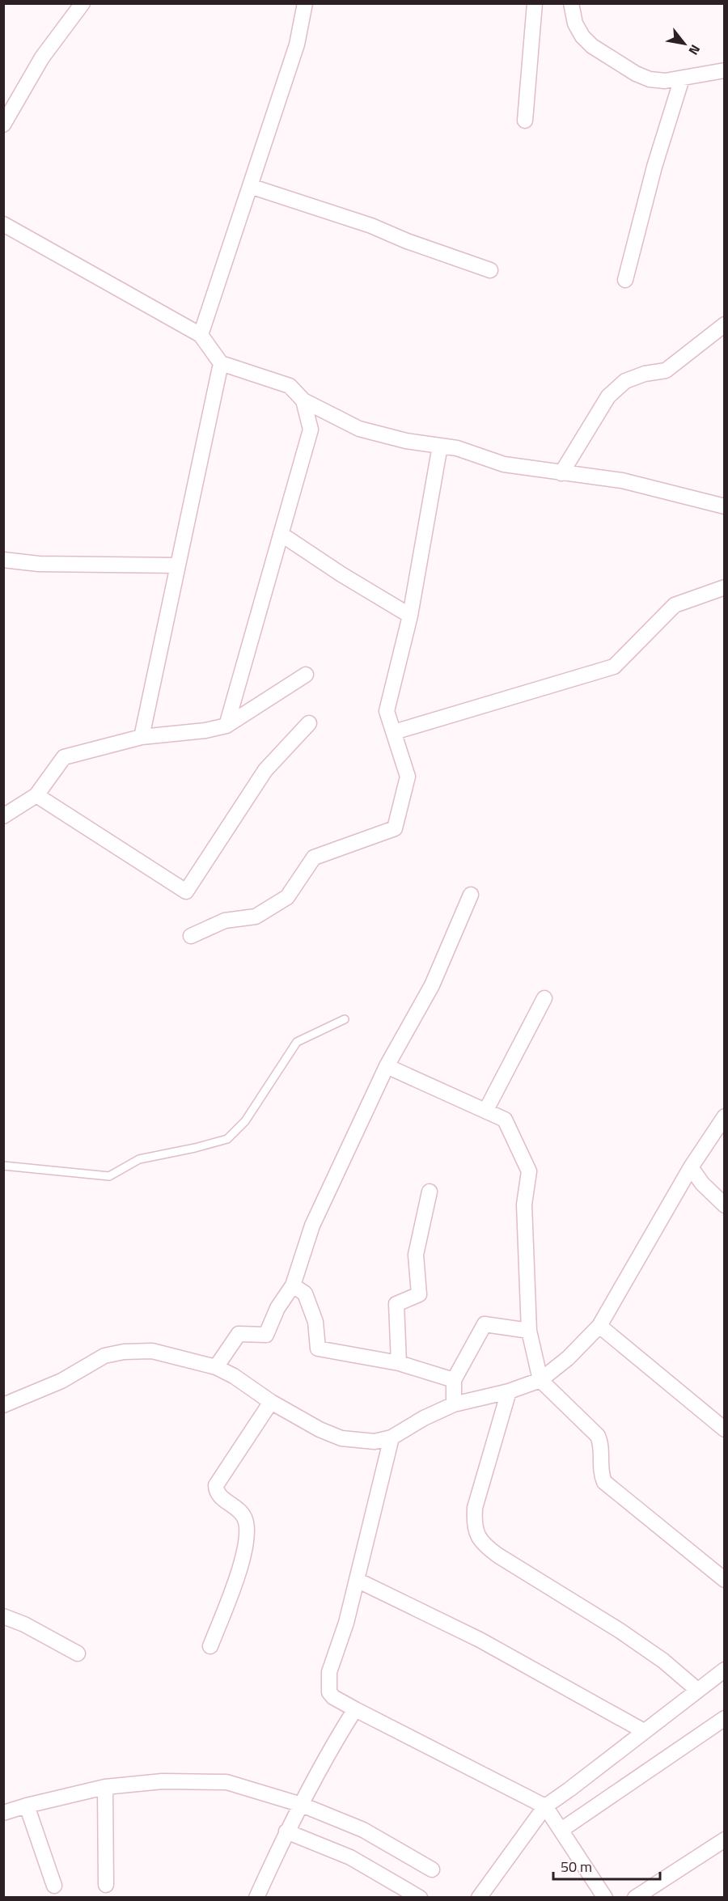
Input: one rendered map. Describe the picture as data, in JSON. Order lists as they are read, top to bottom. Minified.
{"scale_bar":"50 m","north":"bottom right"}
